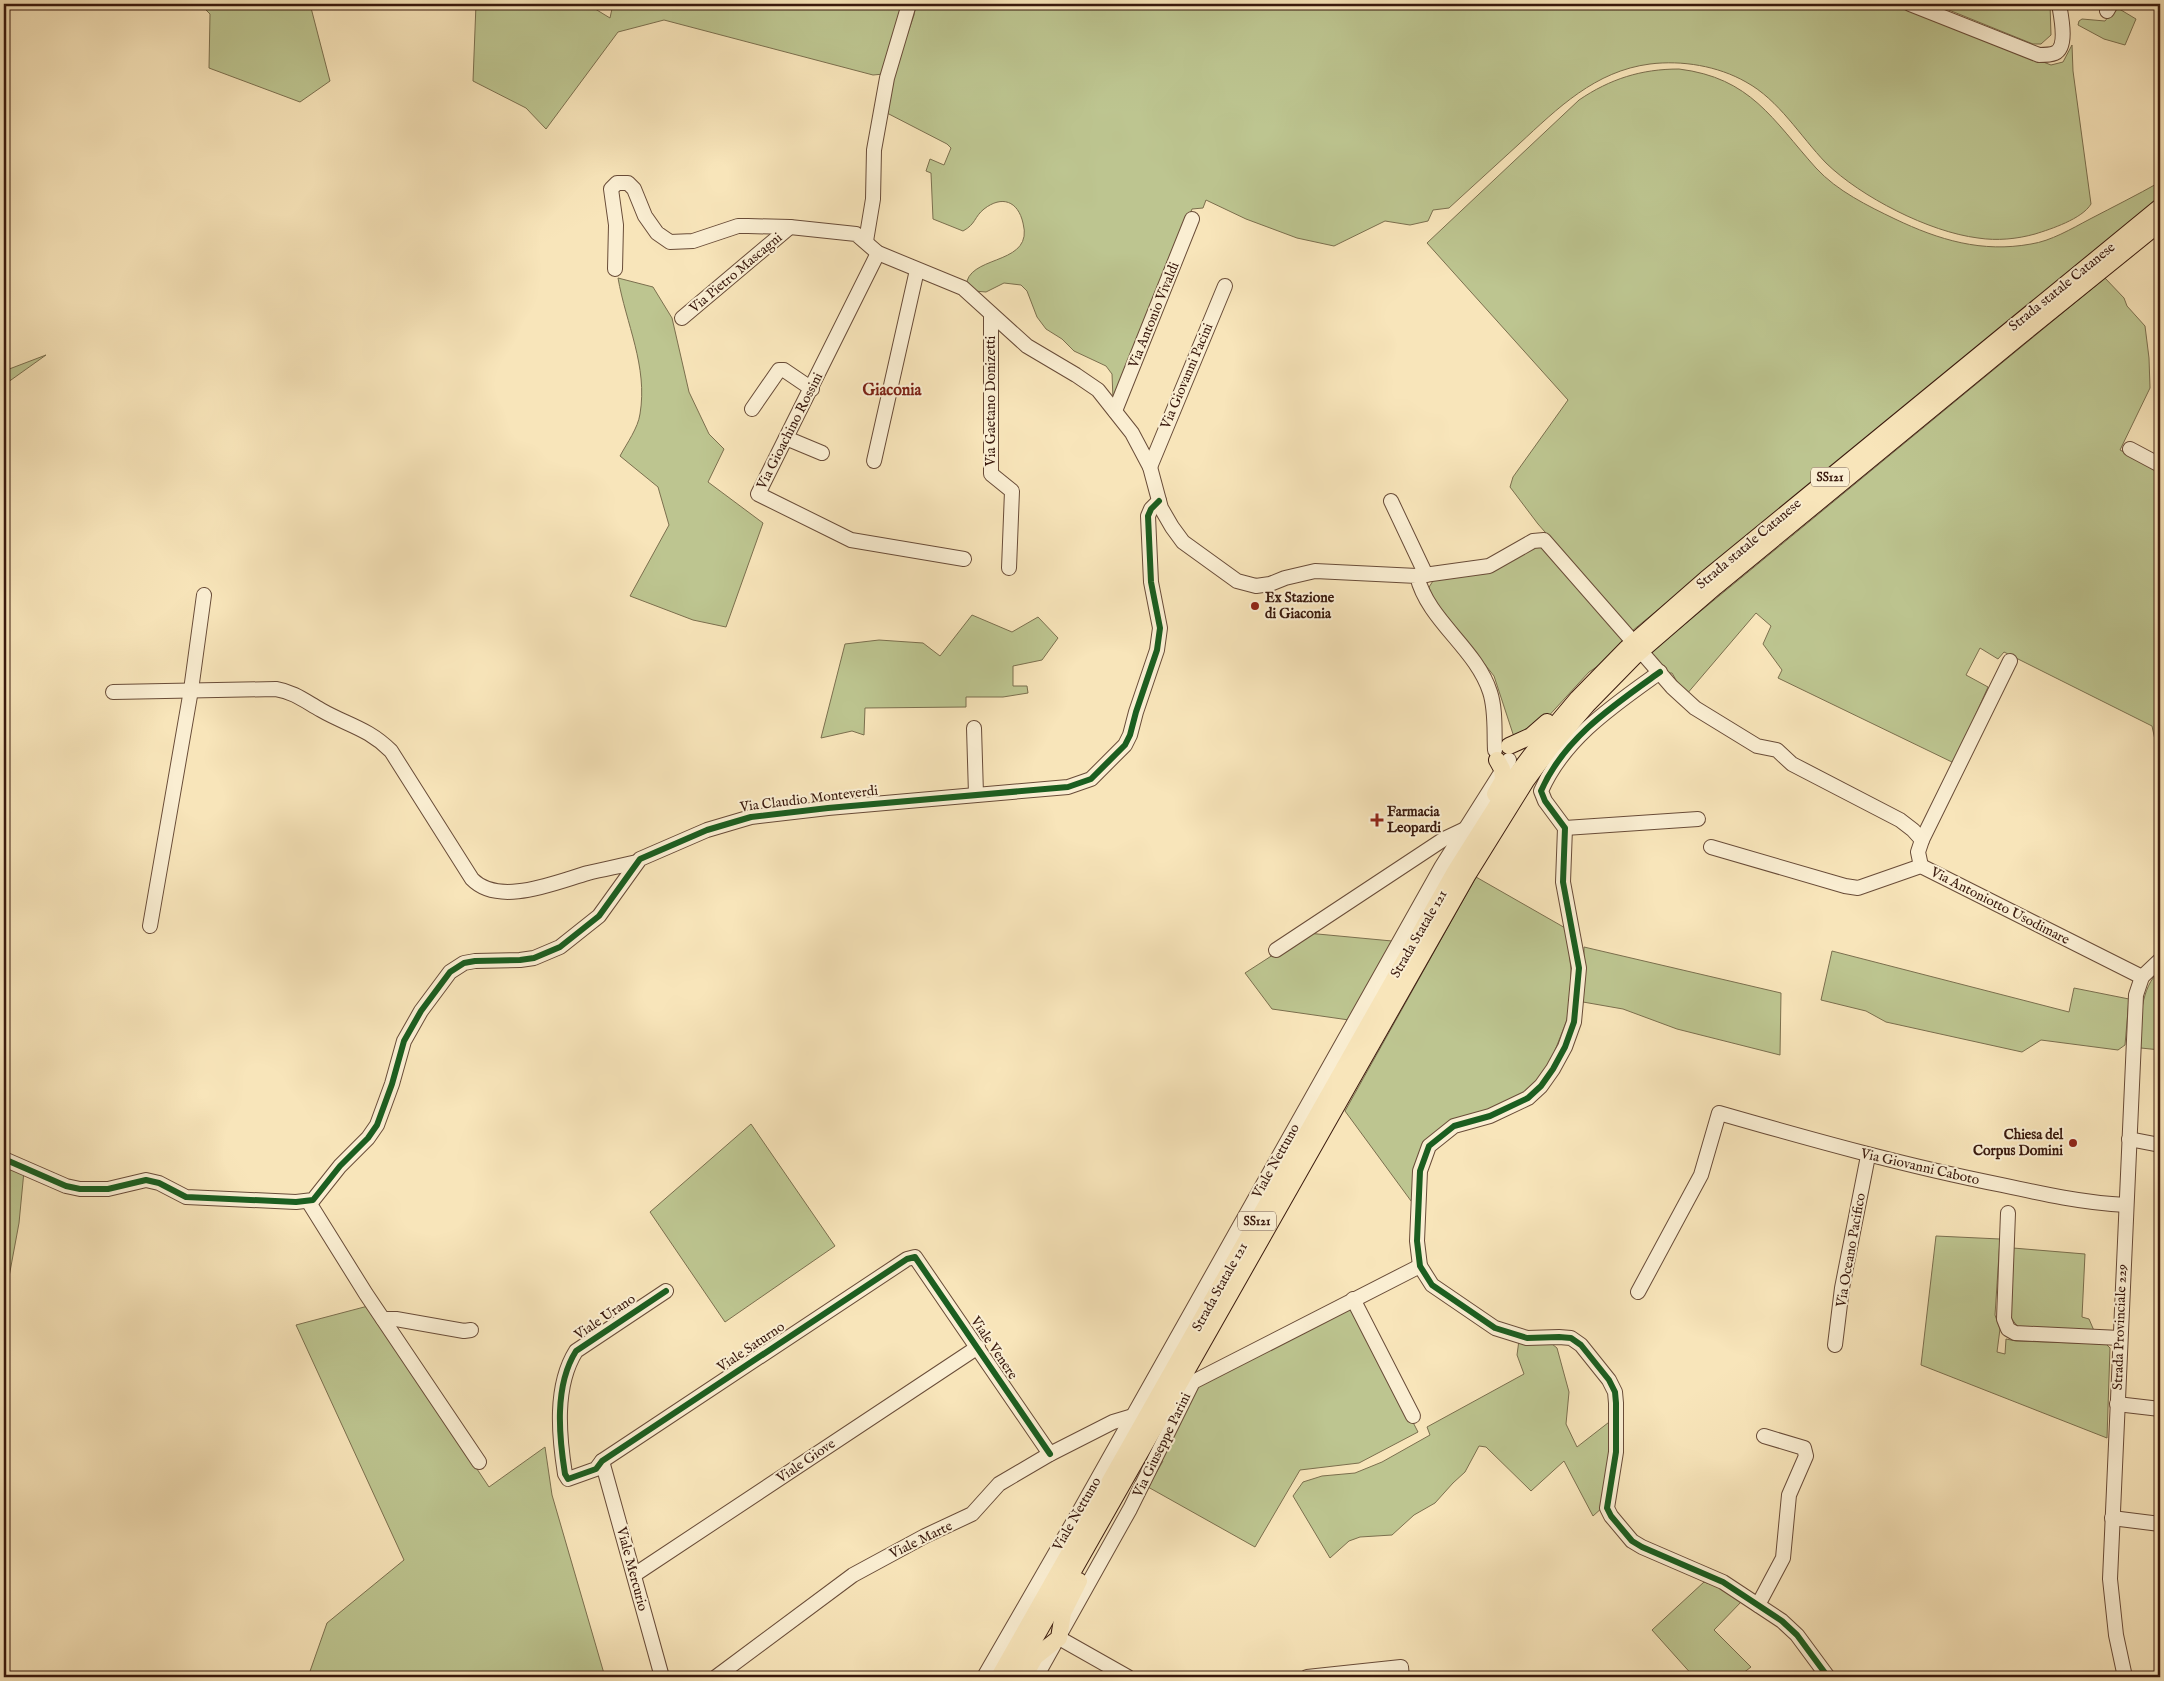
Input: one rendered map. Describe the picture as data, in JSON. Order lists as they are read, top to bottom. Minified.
{"streets":{"main road":["Strada statale Catanese","SS121","Strada Statale 121"],"street":["Via Pietro Mascagni","Via Antonio Vivaldi","Via Giovanni Pacini","Via Gaetano Donizetti","Via Gioachino Rossini","Via Claudio Monteverdi","Via Antoniotto Usodimare","Viale Nettuno","Via Giovanni Caboto","Via Oceano Pacifico","Viale Urano","Strada Provinciale 229","Viale Saturno","Viale Venere","Via Giuseppe Parini","Viale Giove","Viale Marte","Viale Mercurio"]},"crossings":[["Strada statale Catanese","Strada Statale 121"],["Strada statale Catanese","Viale Nettuno"],["Via Antoniotto Usodimare","Strada Provinciale 229"],["Strada Statale 121","Viale Nettuno"],["Viale Nettuno","Viale Marte"],["Via Giovanni Caboto","Via Oceano Pacifico"],["Via Giovanni Caboto","Strada Provinciale 229"],["Viale Urano","Viale Saturno"],["Viale Urano","Viale Mercurio"],["Viale Saturno","Viale Venere"],["Viale Saturno","Viale Mercurio"],["Viale Venere","Viale Giove"],["Viale Venere","Viale Marte"],["Viale Giove","Viale Mercurio"]],"districts":["Giaconia"],"places":{"other":["Ex Stazione di Giaconia","Chiesa del Corpus Domini"],"health":["Farmacia Leopardi"]}}
